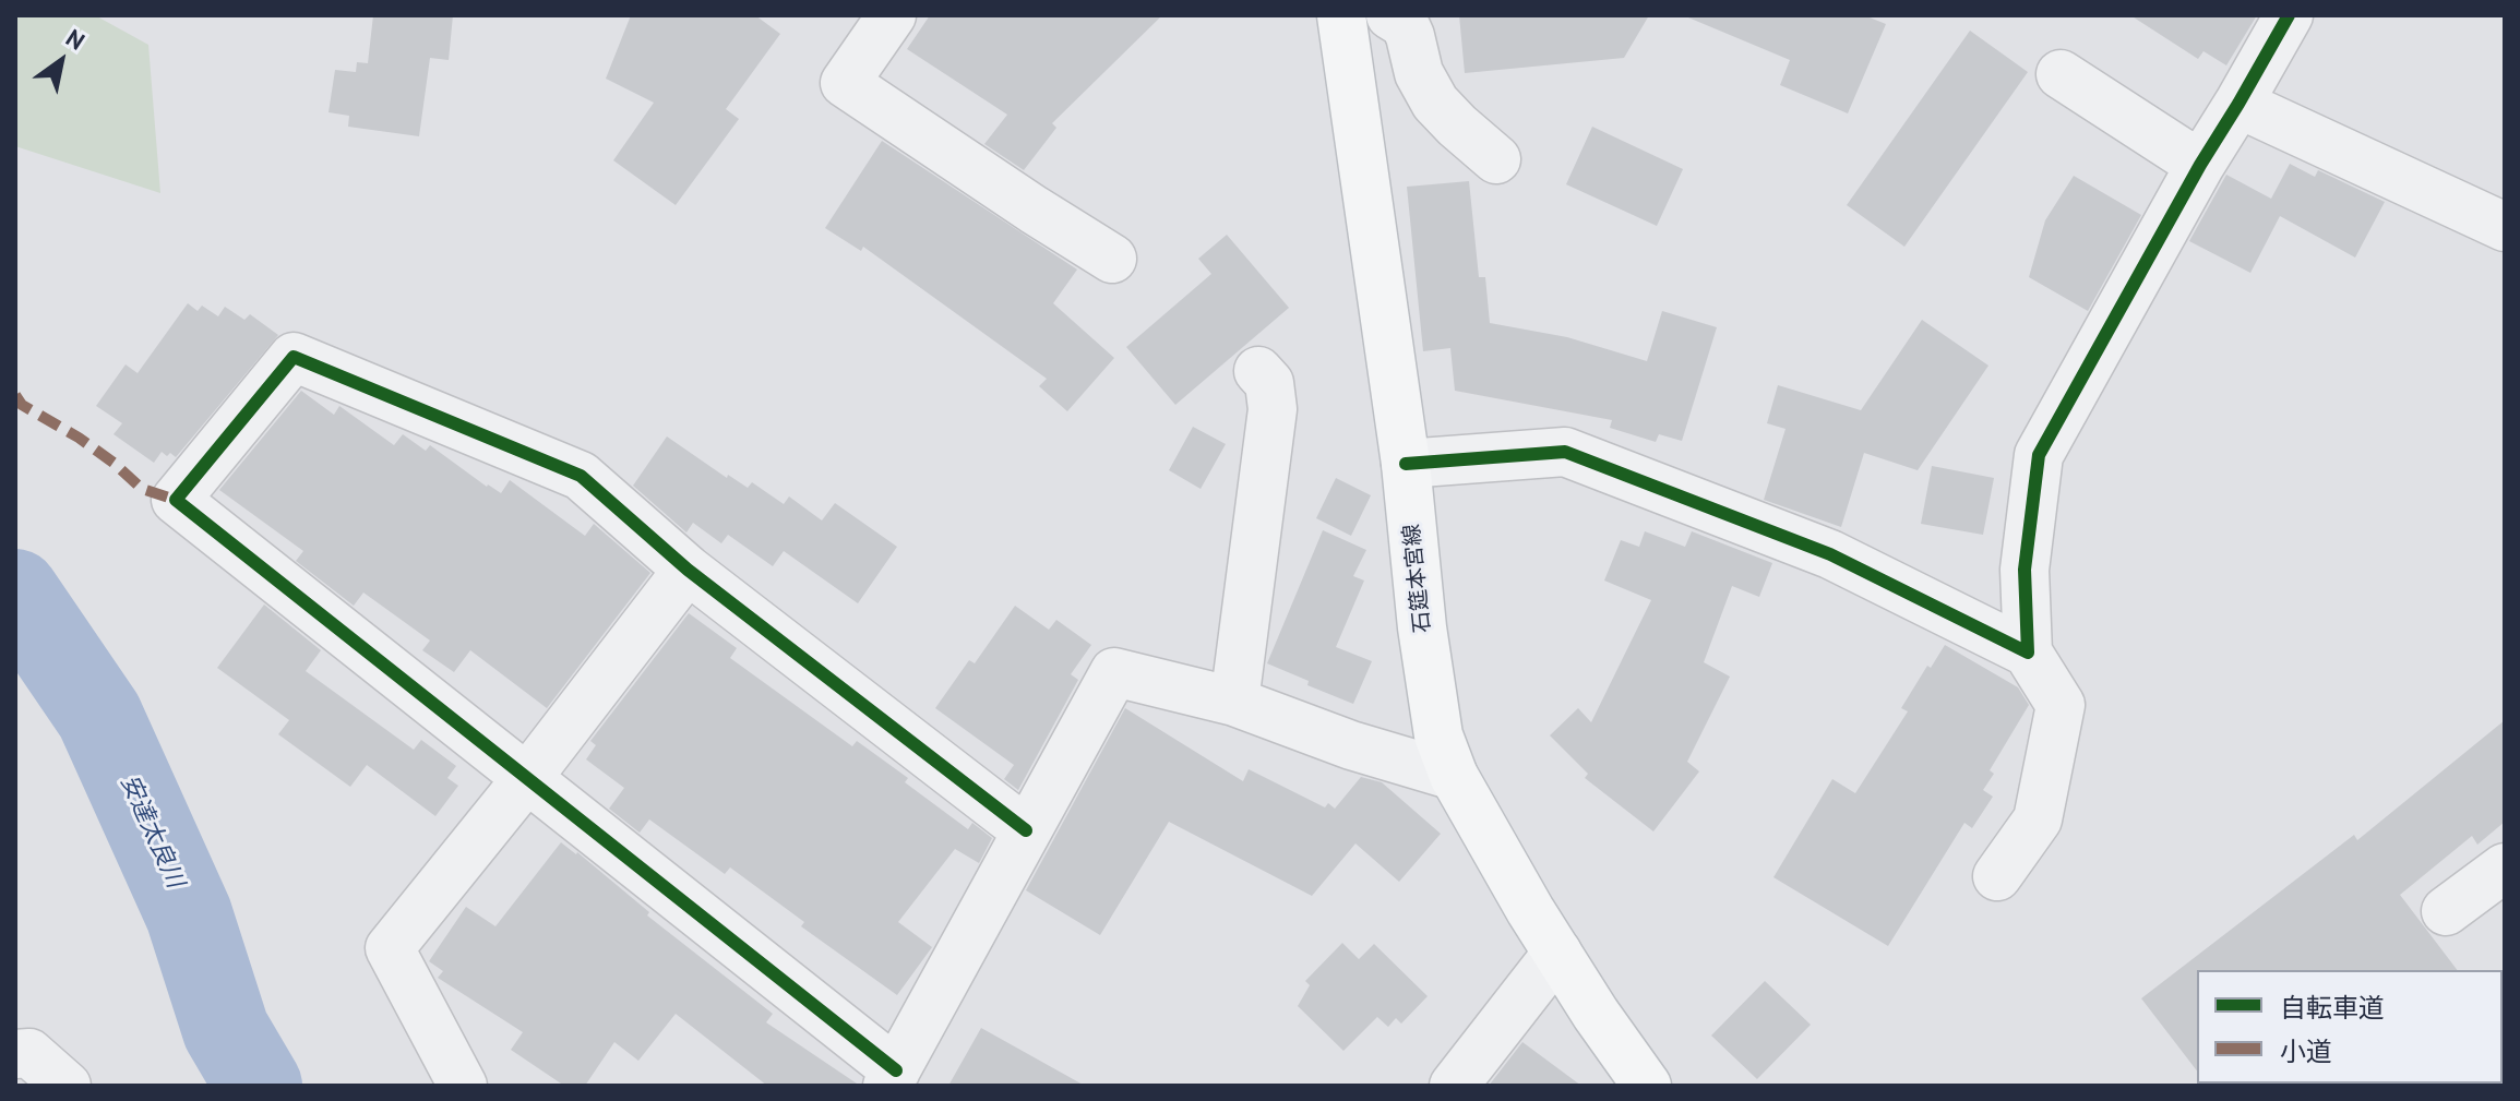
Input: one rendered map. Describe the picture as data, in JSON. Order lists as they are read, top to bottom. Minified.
{"streets":{"main road":["石筵本宮線"]},"water":["安達太良川"],"legend":["自転車道","小道"],"north":"top right"}
